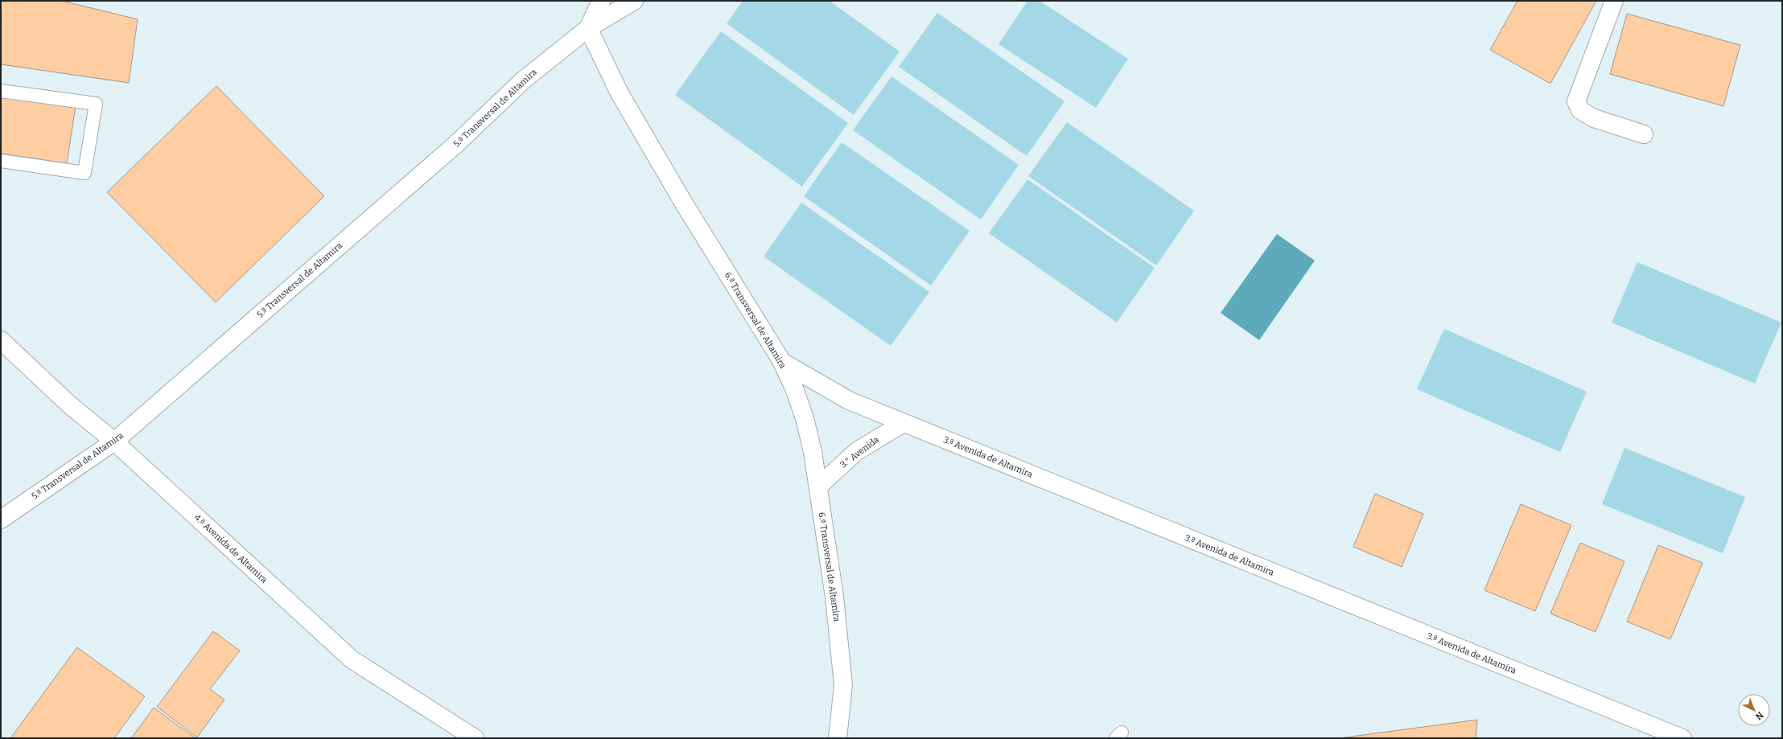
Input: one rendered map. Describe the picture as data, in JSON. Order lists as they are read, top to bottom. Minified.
{"streets":{"street":["5.ª Transversal de Altamira","6.ª Transversal de Altamira","3.° Avenida","3.ª Avenida de Altamira","4.ª Avenida de Altamira"]},"crossings":[["5.ª Transversal de Altamira","6.ª Transversal de Altamira"],["5.ª Transversal de Altamira","4.ª Avenida de Altamira"],["6.ª Transversal de Altamira","3.° Avenida"],["6.ª Transversal de Altamira","3.ª Avenida de Altamira"],["3.° Avenida","3.ª Avenida de Altamira"]],"north":"bottom right"}
